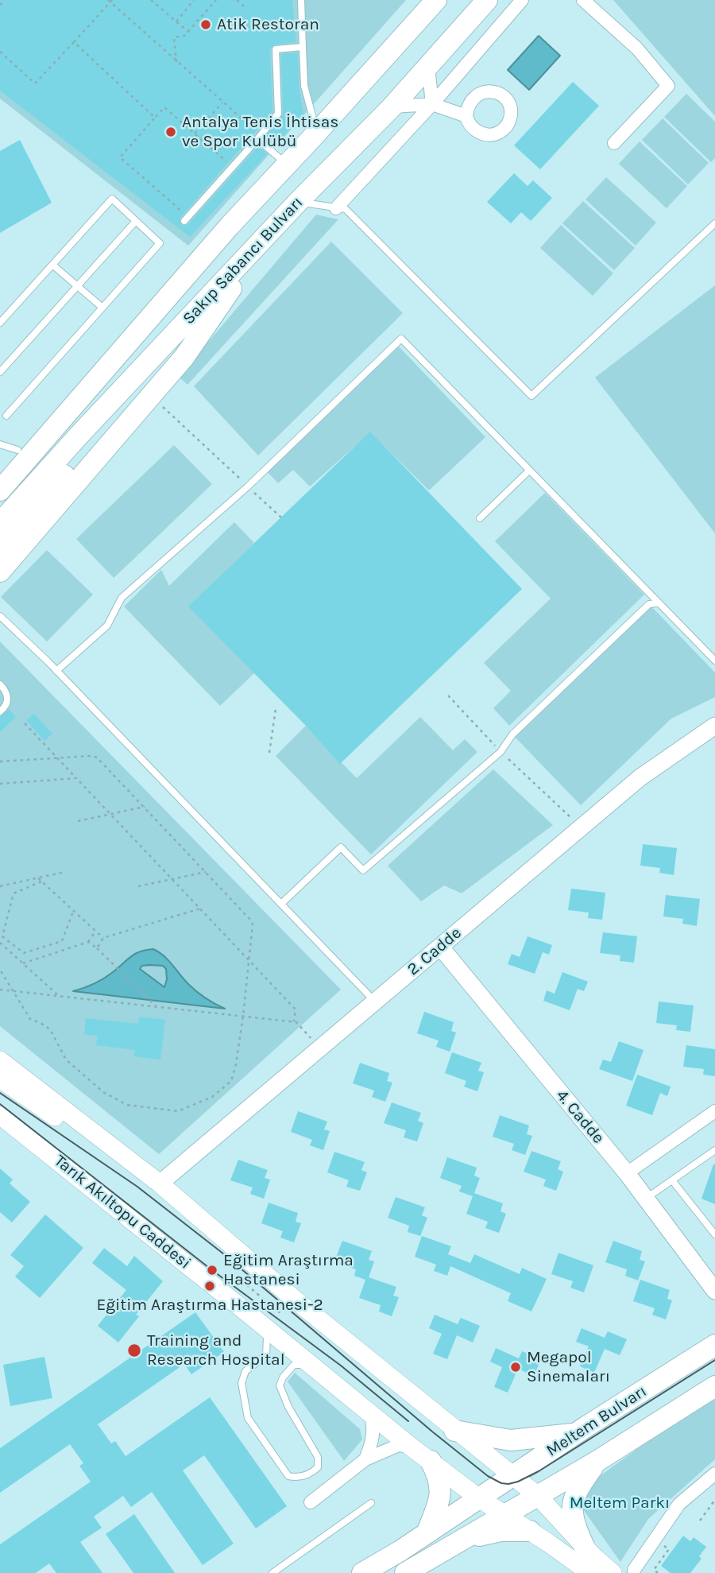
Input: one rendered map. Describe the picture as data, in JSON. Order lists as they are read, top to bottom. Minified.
{"streets":{"main road":["Sakıp Sabancı Bulvarı","Tarık Akıltopu Caddesi","Meltem Bulvarı"],"street":["2. Cadde","4. Cadde"]},"crossings":[["2. Cadde","4. Cadde"],["Tarık Akıltopu Caddesi","Meltem Bulvarı"]],"parks":["Meltem Parkı"],"places":["Atik Restoran","Antalya Tenis İhtisas ve Spor Kulübü","Eğitim Araştırma Hastanesi","Eğitim Araştırma Hastanesi-2","Training and Research Hospital","Megapol Sinemaları"]}
